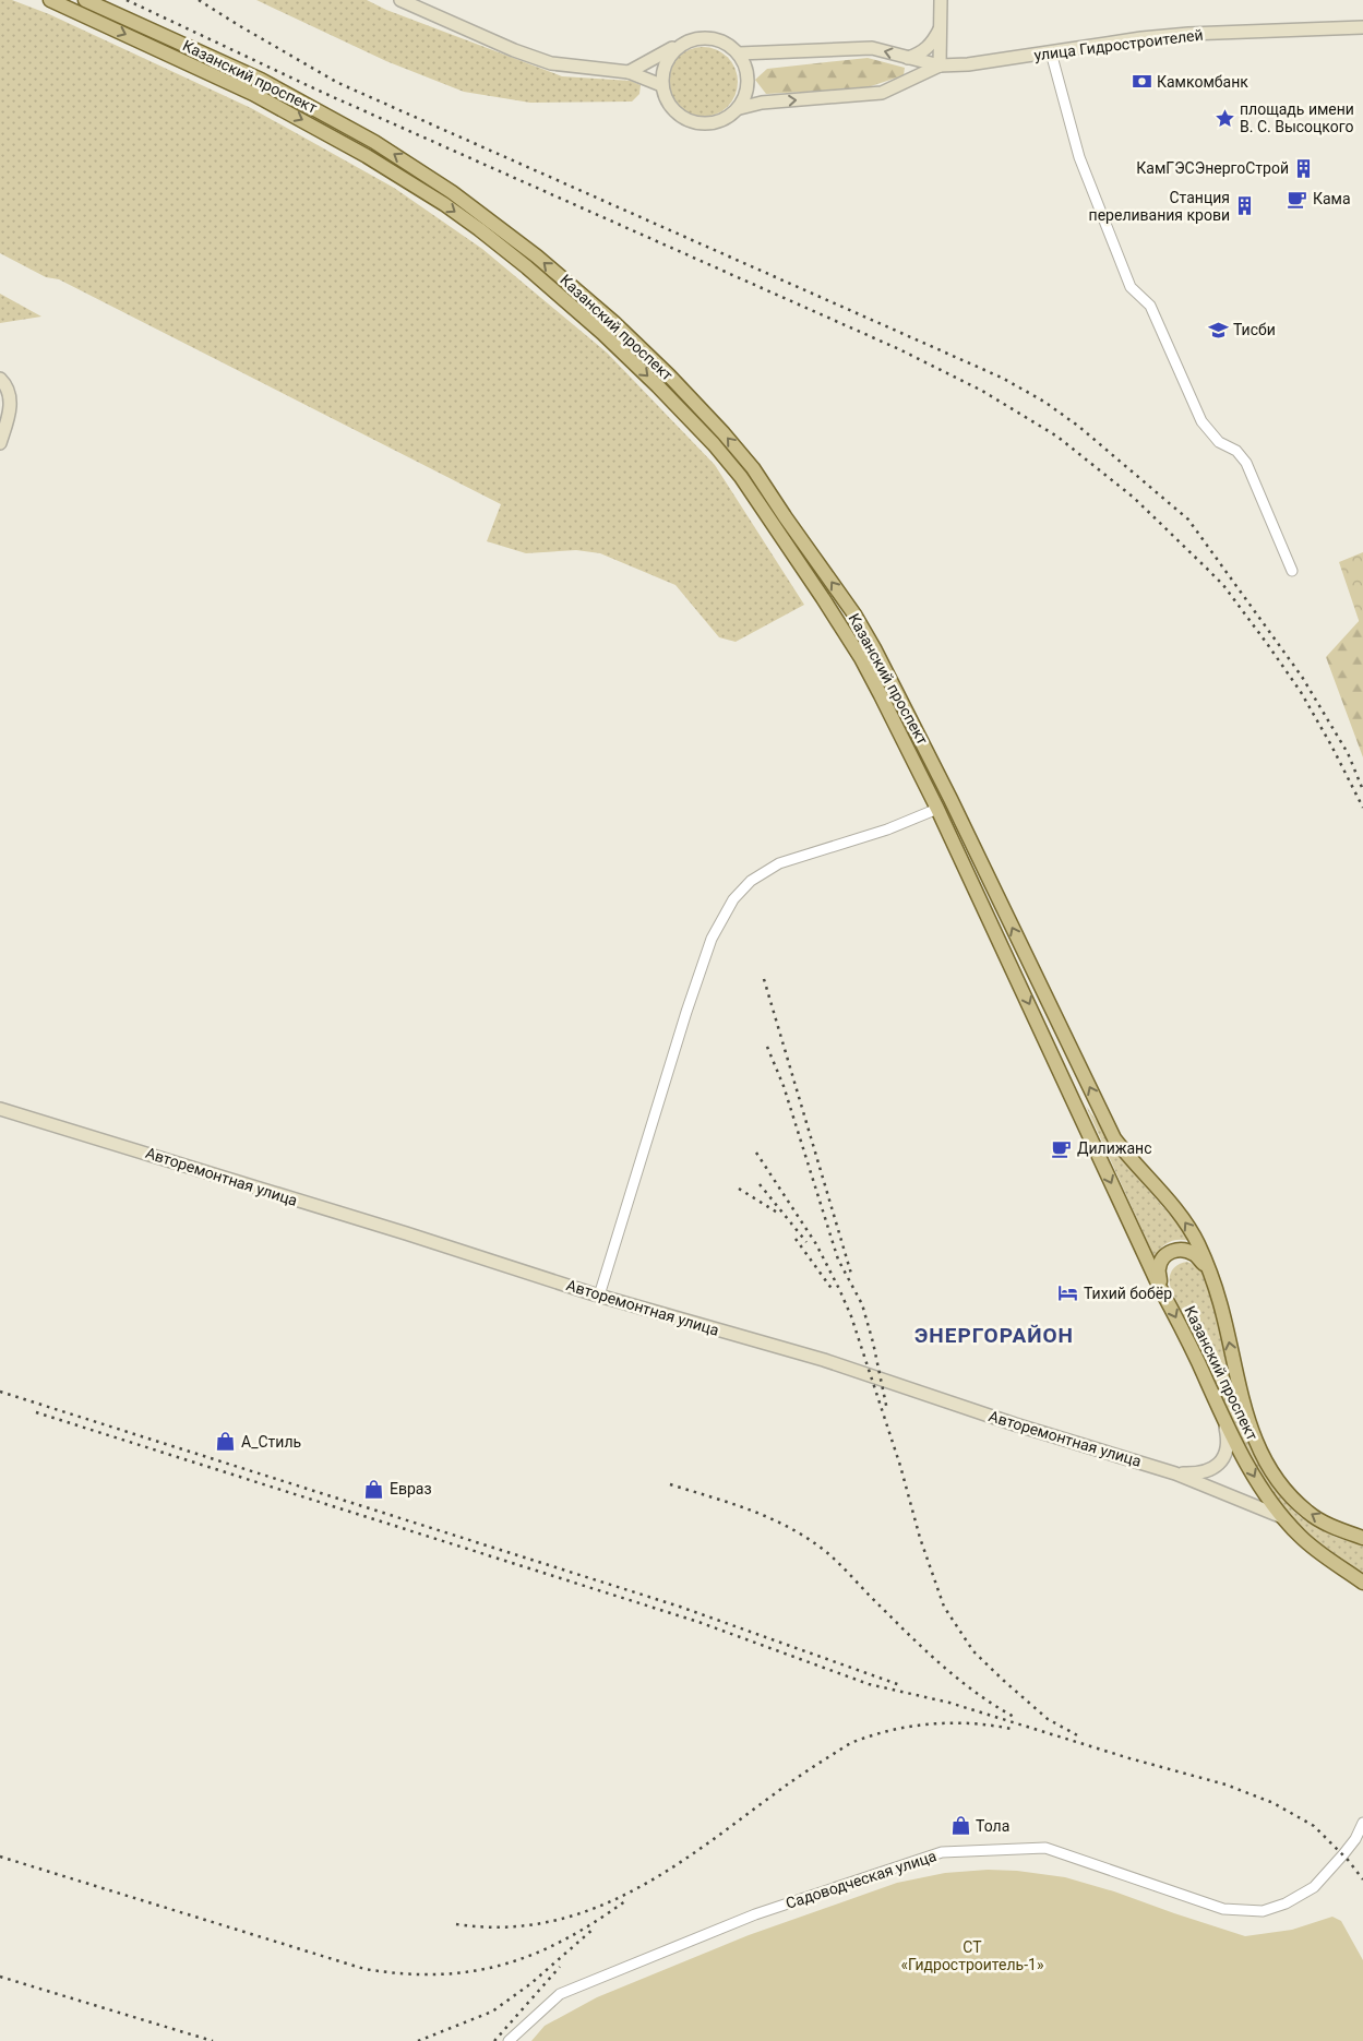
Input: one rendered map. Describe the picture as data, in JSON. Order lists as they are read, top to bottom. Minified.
{"streets":{"main road":["Казанский проспект"],"street":["улица Гидростроителей","Авторемонтная улица","Садоводческая улица"]},"crossings":[["Казанский проспект","Авторемонтная улица"]],"districts":["ЭНЕРГОРАЙОН"],"parks":["СТ «Гидростроитель-1»"],"places":{"bank":["Камкомбанк"],"place":["площадь имени В. С. Высоцкого"],"building":["КамГЭСЭнергоСтрой","Станция переливания крови"],"cafe":["Кама","Дилижанс"],"school or university":["Тисби"],"hotel":["Тихий бобёр"],"shop":["А_Стиль","Евраз","Тола"]}}
